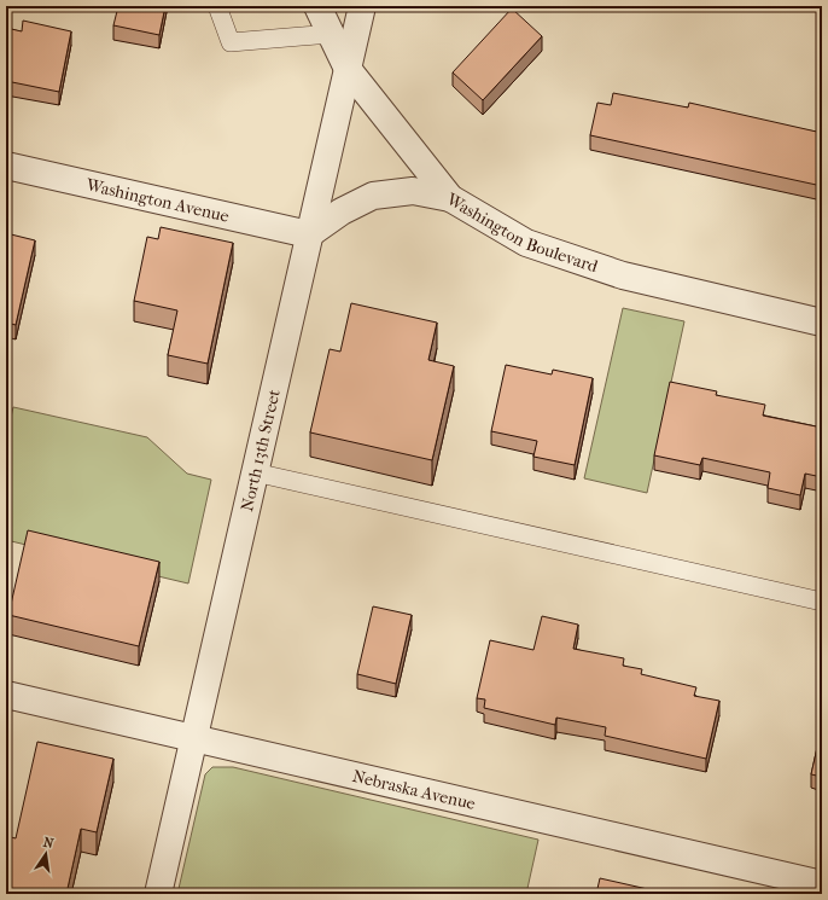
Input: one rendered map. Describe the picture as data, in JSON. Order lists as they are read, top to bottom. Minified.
{"streets":{"street":["Washington Avenue","Washington Boulevard","North 13th Street","Nebraska Avenue"]},"crossings":[["Washington Avenue","North 13th Street"],["Washington Boulevard","North 13th Street"],["North 13th Street","Nebraska Avenue"]],"north":"top"}
